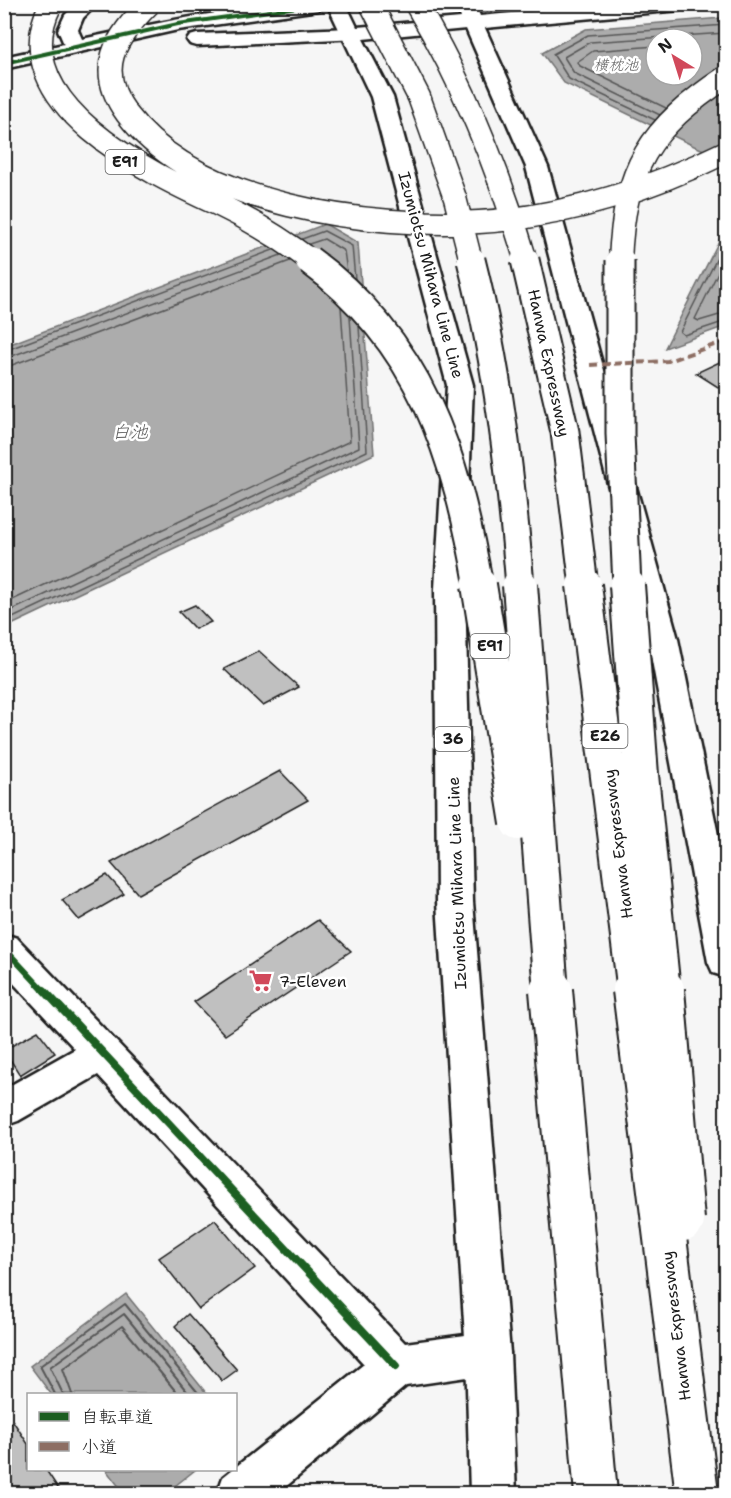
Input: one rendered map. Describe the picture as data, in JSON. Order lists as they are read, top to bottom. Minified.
{"streets":{"main road":["E91","Izumiotsu Mihara Line Line","Hanwa Expressway","E26","36"]},"water":["横枕池","白池"],"places":{"supermarket":["7-Eleven"]},"legend":["自転車道","小道"],"north":"top left"}
